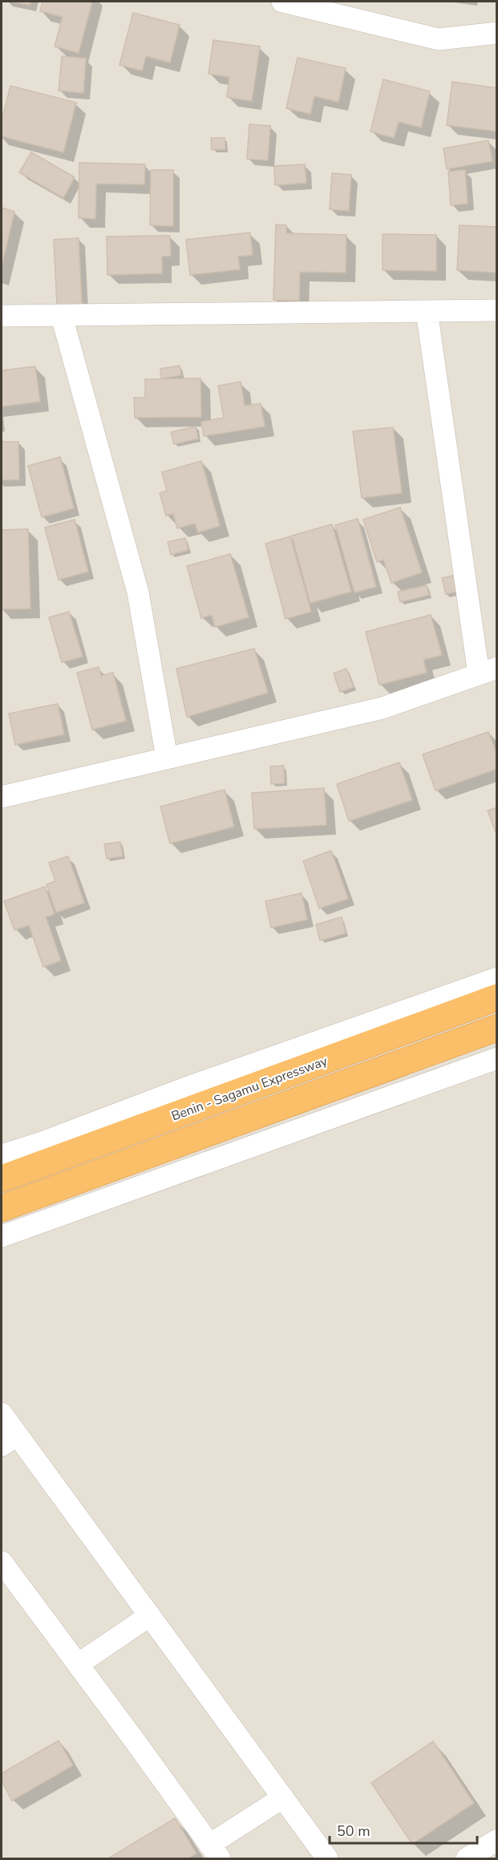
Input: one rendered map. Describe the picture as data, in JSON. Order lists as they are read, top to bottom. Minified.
{"streets":{"highway":["Benin - Sagamu Expressway"]},"scale_bar":"50 m"}
